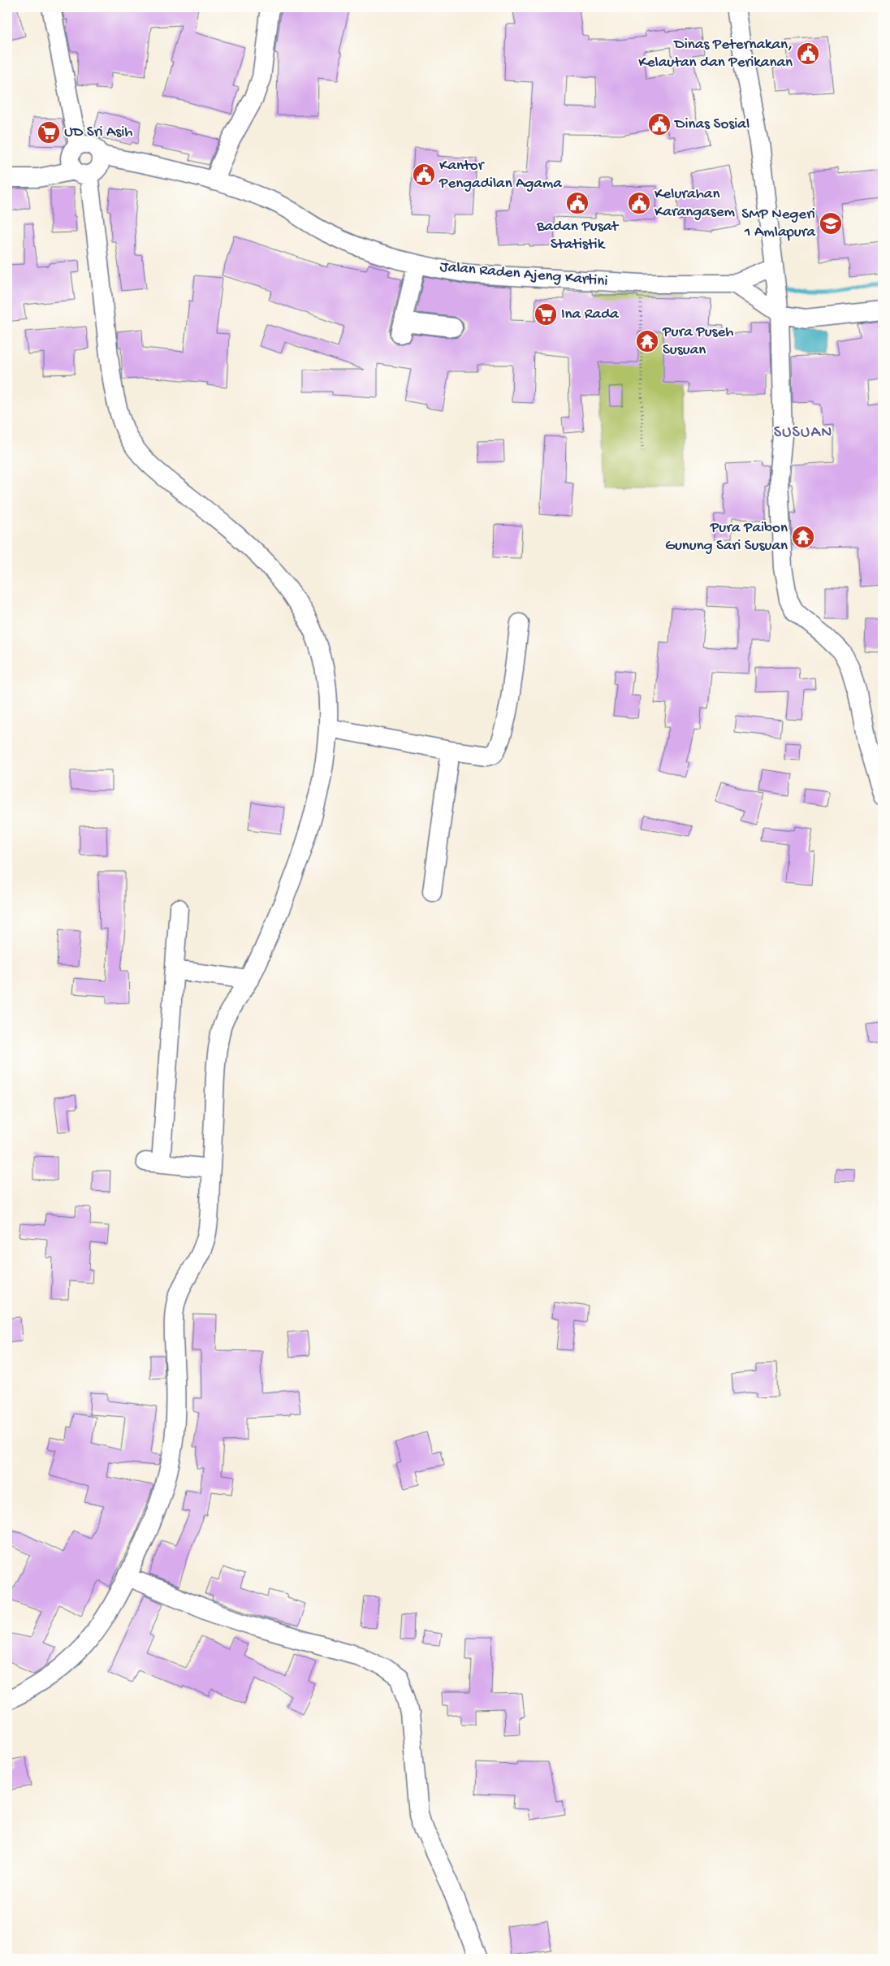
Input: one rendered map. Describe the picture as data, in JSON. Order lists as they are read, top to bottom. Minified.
{"streets":{"street":["Jalan Raden Ajeng Kartini"]},"districts":["SUSUAN"],"places":{"public building":["Dinas Peternakan, Kelautan dan Perikanan","Dinas Sosial","Kantor Pengadilan Agama","Badan Pusat Statistik","Kelurahan Karangasem"],"supermarket":["UD Sri Asih","Ina Rada"],"school or university":["SMP Negeri 1 Amlapura"],"temple":["Pura Puseh Susuan","Pura Paibon Gunung Sari Susuan"]}}
